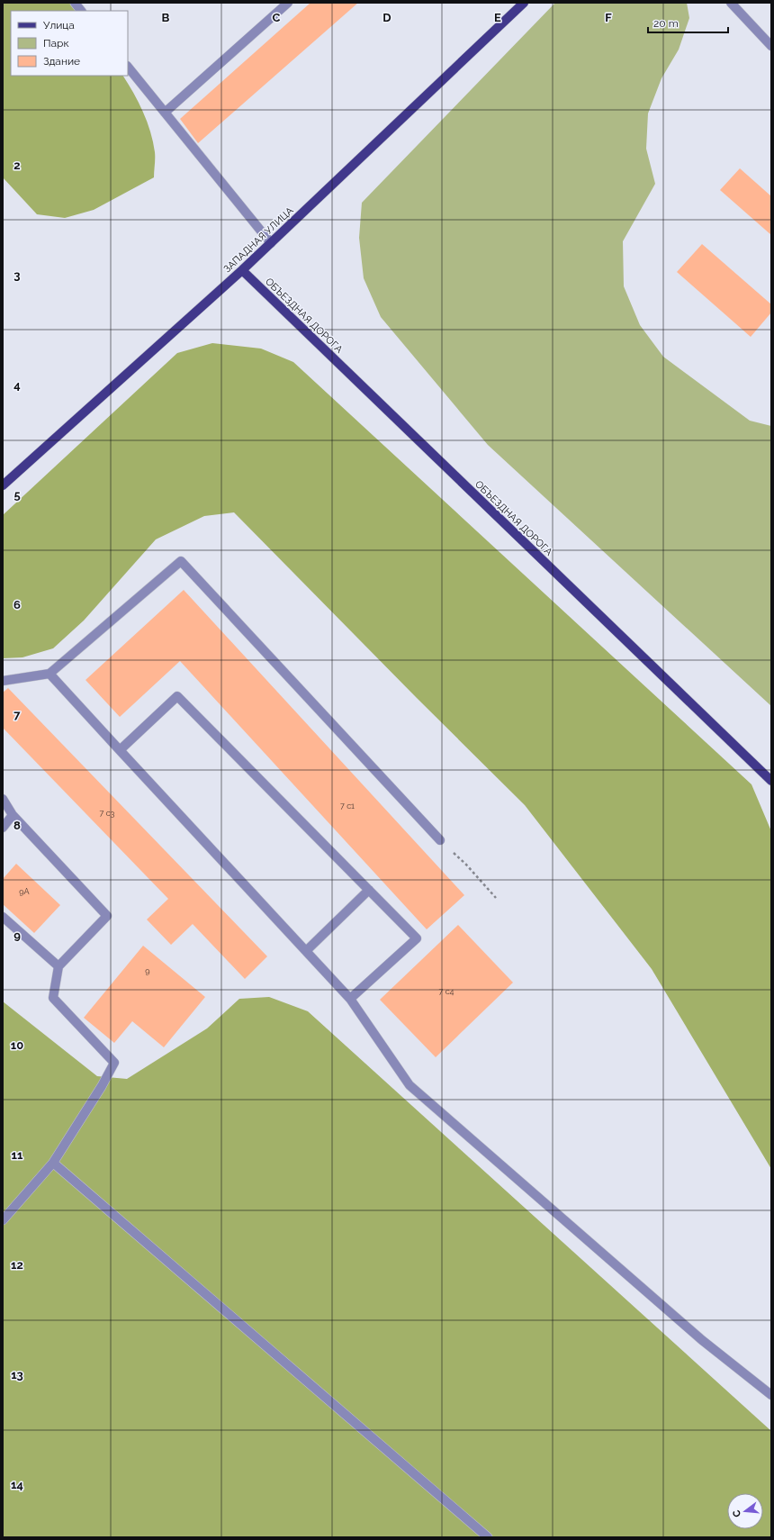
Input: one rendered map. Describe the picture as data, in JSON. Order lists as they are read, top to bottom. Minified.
{"streets":{"main road":["ЗАПАДНАЯ УЛИЦА","ОБЪЕЗДНАЯ ДОРОГА"]},"crossings":[["ЗАПАДНАЯ УЛИЦА","ОБЪЕЗДНАЯ ДОРОГА"]],"house_numbers":["7 с1","7 с3","9А","9","7 с4"],"legend":["Улица","Парк","Здание"],"scale_bar":"20 m","north":"left","grid":{"columns":["B","C","D","E","F"],"rows":["2","3","4","5","6","7","8","9","10","11","12","13","14"]}}
